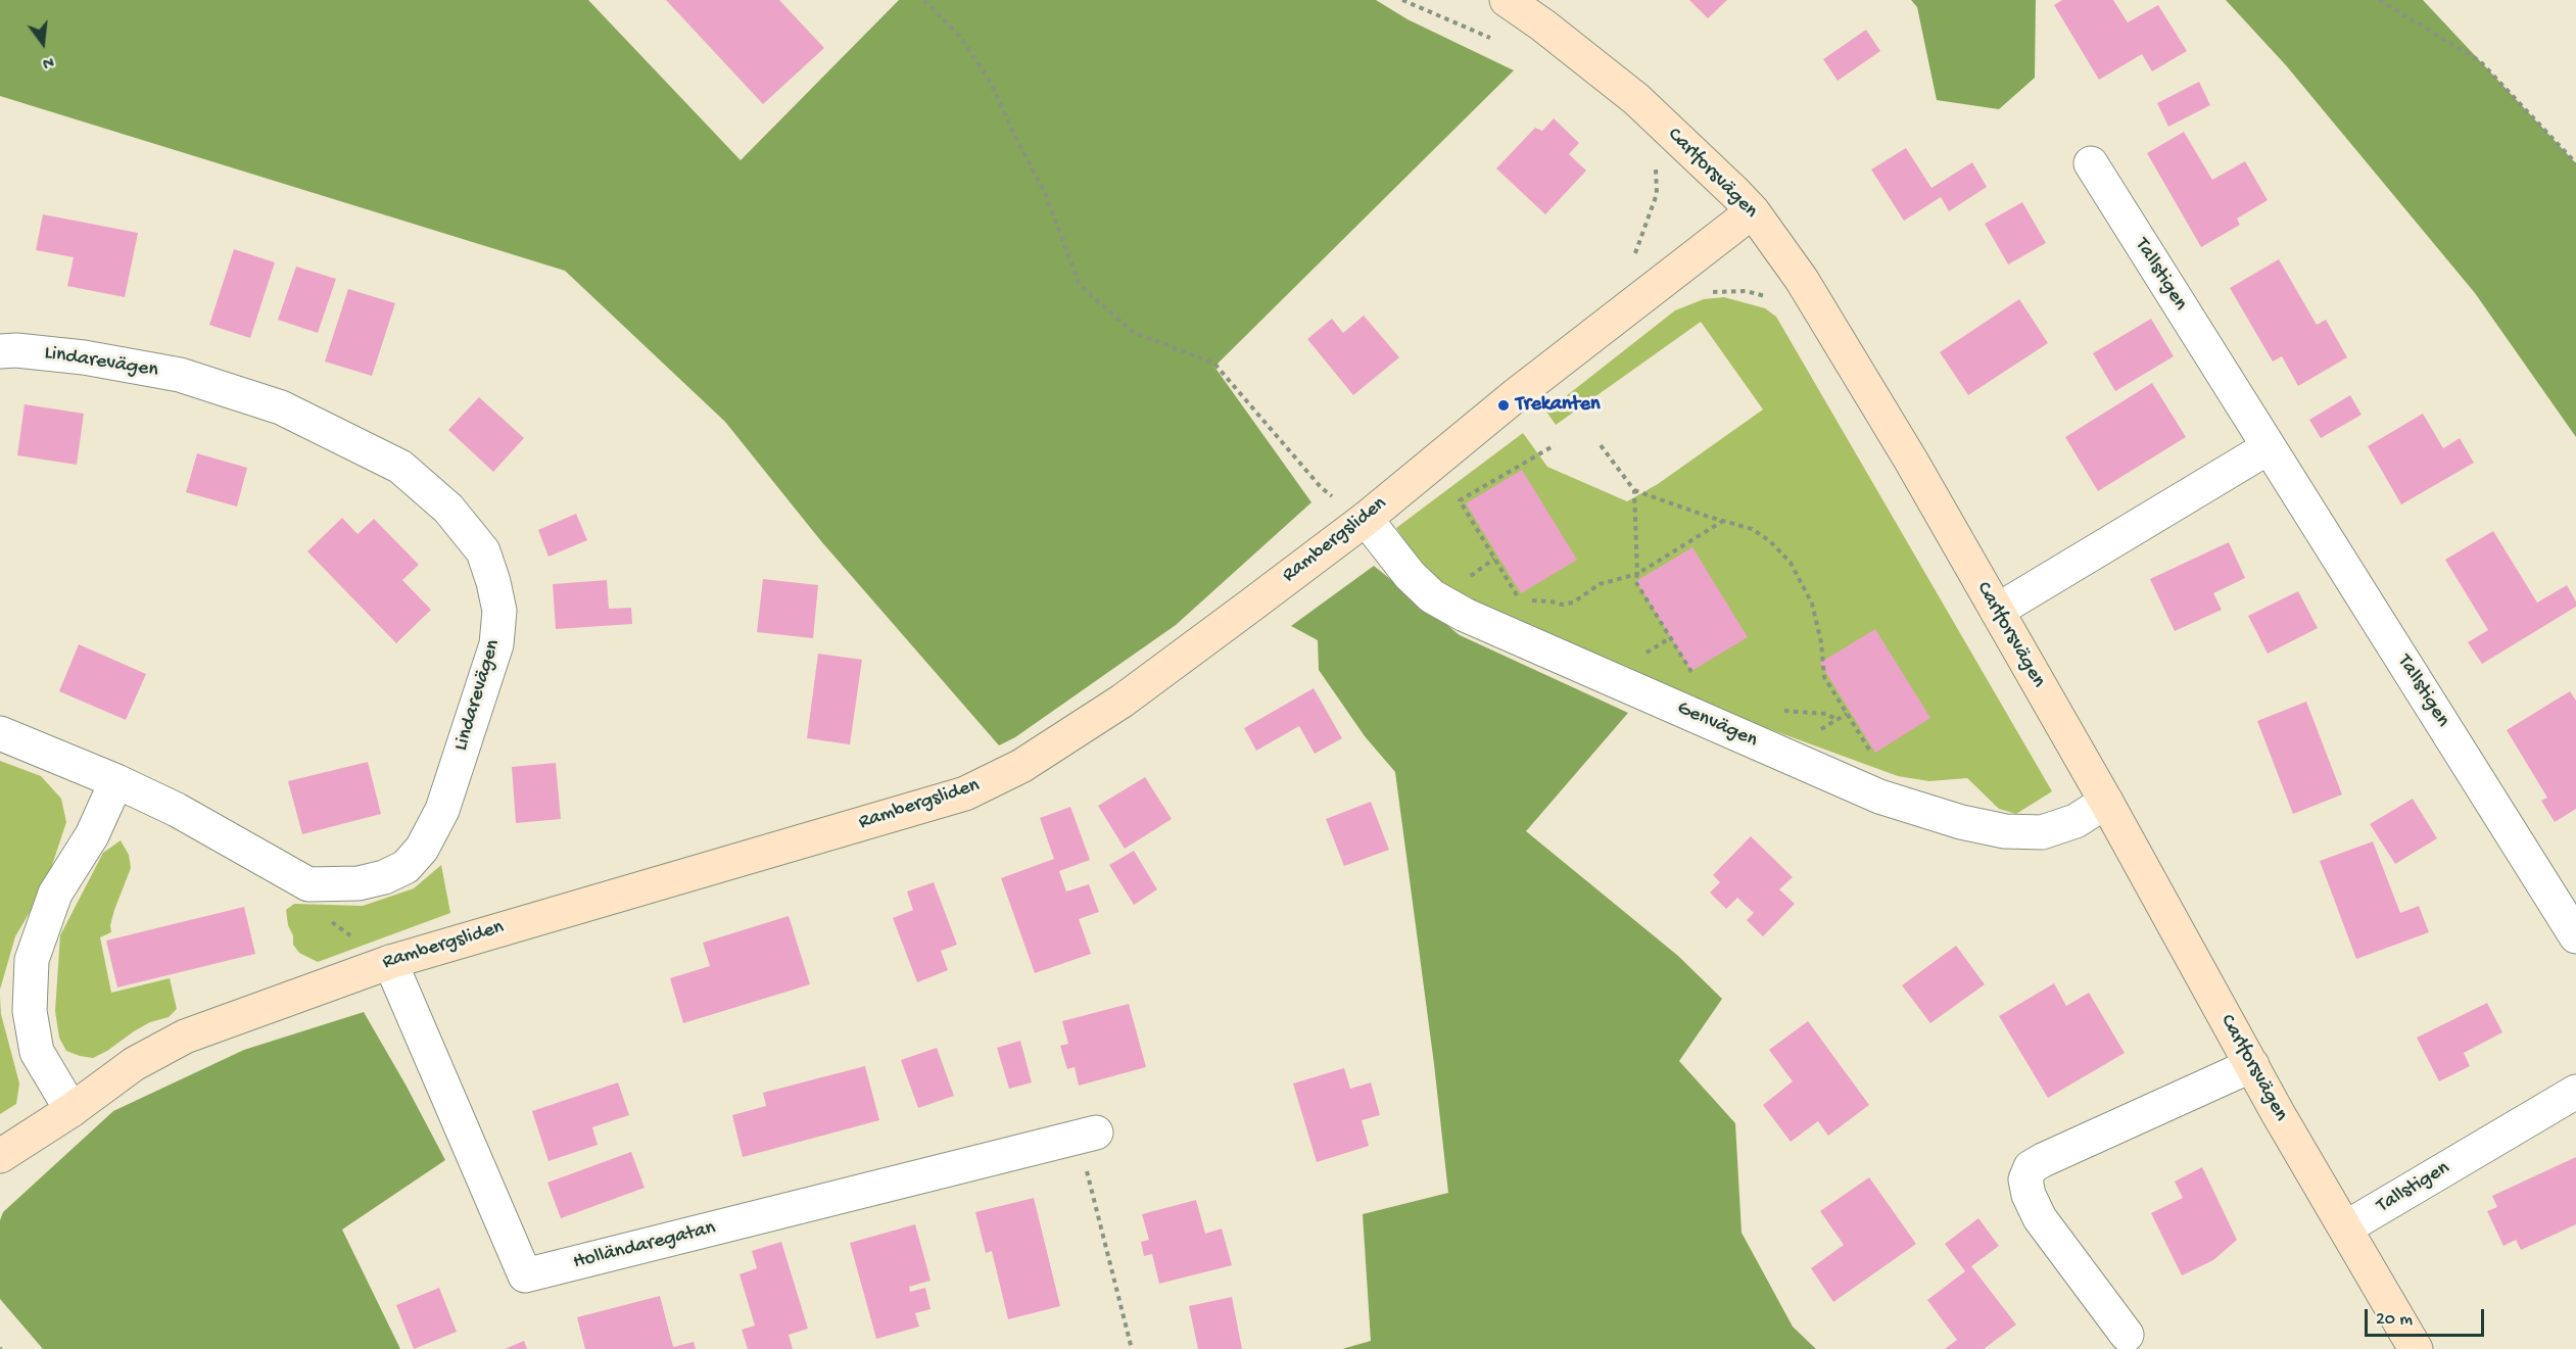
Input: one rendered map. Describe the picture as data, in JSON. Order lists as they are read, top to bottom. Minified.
{"streets":{"street":["Carlforsvägen","Tallstigen","Lindarevägen","Rambergsliden","Genvägen","Holländaregatan"]},"crossings":[["Carlforsvägen","Tallstigen"],["Carlforsvägen","Rambergsliden"],["Carlforsvägen","Genvägen"],["Rambergsliden","Genvägen"],["Rambergsliden","Holländaregatan"]],"places":["Trekanten"],"scale_bar":"20 m","north":"bottom"}
